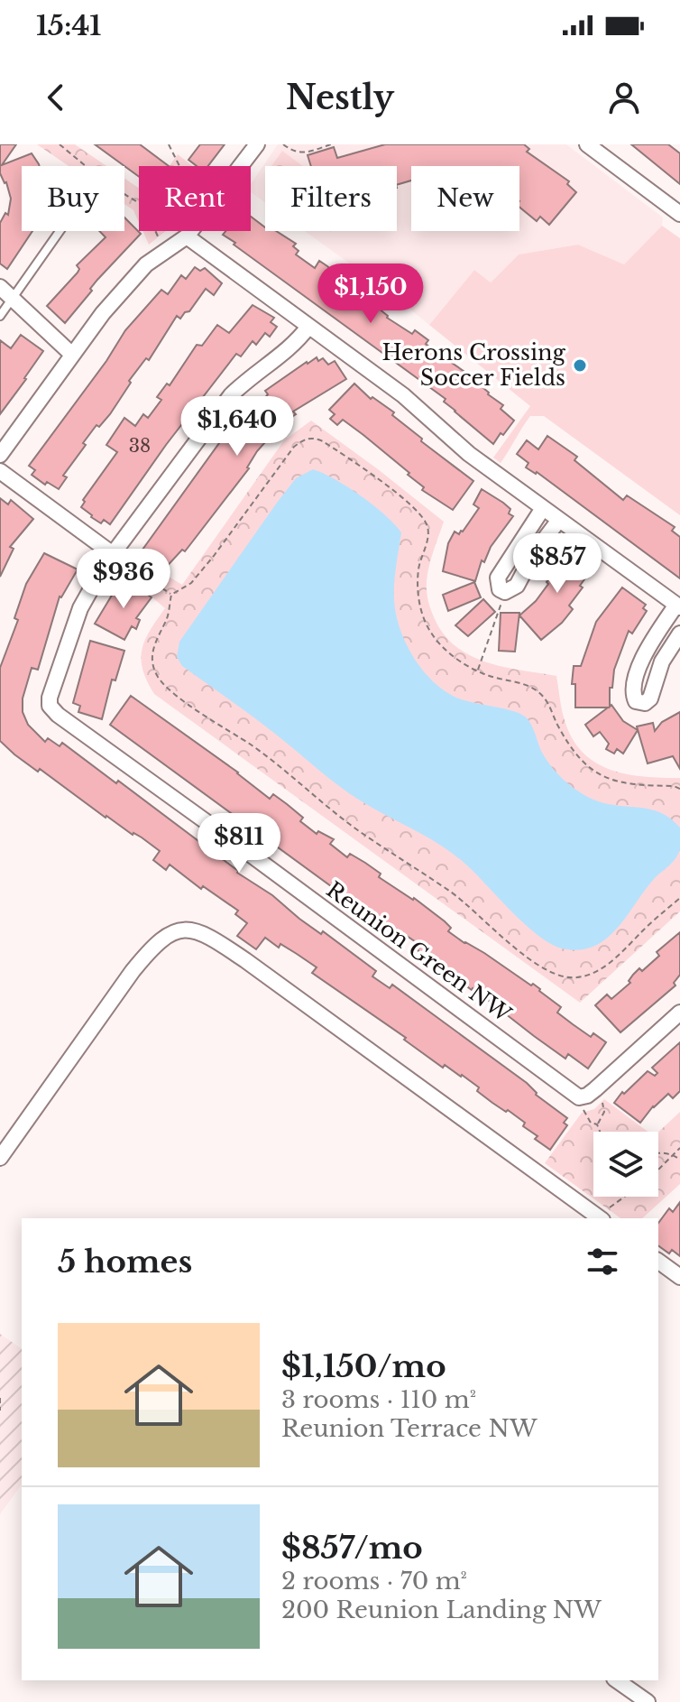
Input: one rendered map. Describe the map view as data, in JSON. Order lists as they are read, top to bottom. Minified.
{"streets":{"street":["Reunion Green NW"]},"places":["Herons Crossing Soccer Fields"],"house_numbers":["38"],"page":{"status":"15:41","header":"Nestly","chip":["Buy","Rent","Filters","New"],"price":["$1,150","$1,640","$857","$936","$811"],"heading":"5 homes","list":[{"name":"$1,150/mo","note":"3 rooms · 110 m² · Reunion Terrace NW"},{"name":"$857/mo","note":"2 rooms · 70 m² · 200 Reunion Landing NW"}]}}
